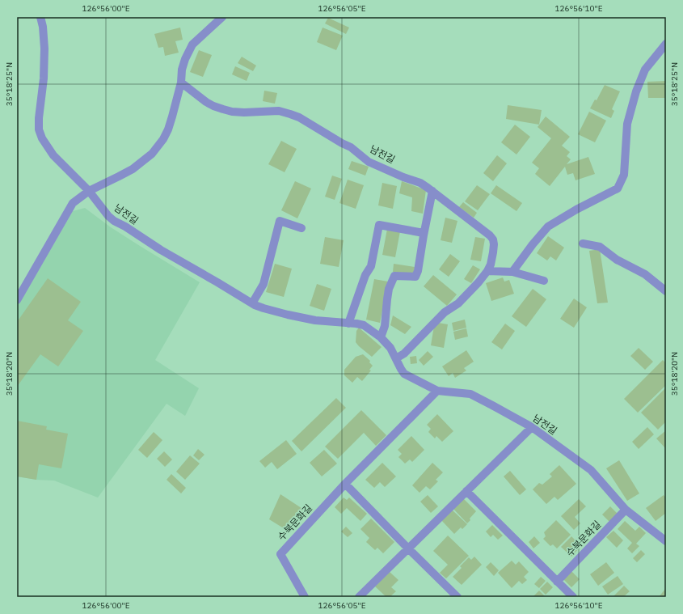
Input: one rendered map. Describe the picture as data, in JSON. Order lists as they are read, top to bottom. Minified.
{"streets":{"street":["남전길","수북문화길"]},"crossings":[["남전길","수북문화길"]],"coordinates":["126°56'00\"E","126°56'05\"E","126°56'10\"E","35°18'25\"N","35°18'20\"N"]}
